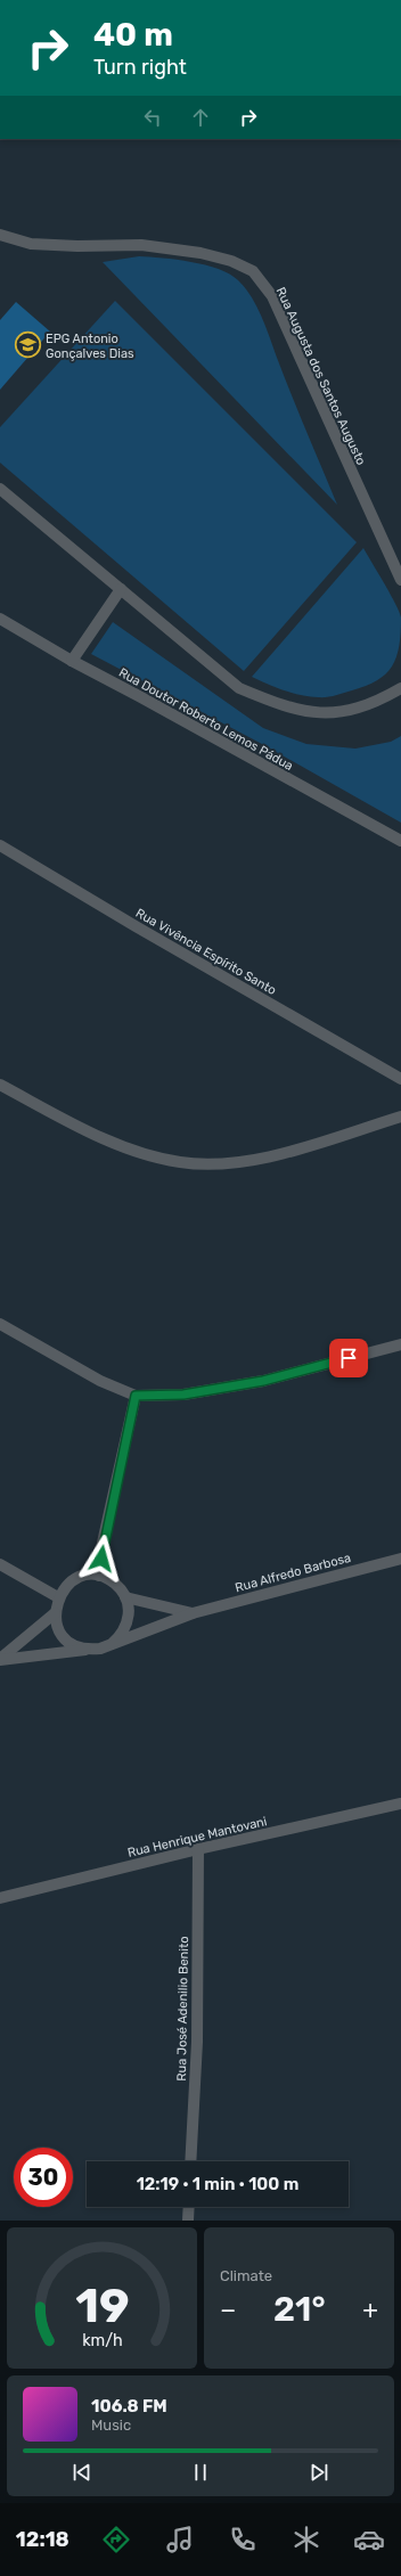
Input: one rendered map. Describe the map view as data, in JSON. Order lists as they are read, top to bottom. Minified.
{"streets":{"street":["Rua Augusta dos Santos Augusto","Rua Doutor Roberto Lemos Pádua","Rua Vivência Espírito Santo","Rua Alfredo Barbosa","Rua Henrique Mantovani","Rua José Adenilio Benito"]},"crossings":[["Rua Henrique Mantovani","Rua José Adenilio Benito"]],"places":{"school or university":["EPG Antonio Gonçalves Dias"]},"page":{"turn":["40 m","Turn right"],"limit":"30","trip":"12:19 · 1 min · 100 m","tile":"Climate","heat":["−","21°","+"],"song":["106.8 FM","Music"],"tabs":"12:18","gauge":["19","km/h"]}}
